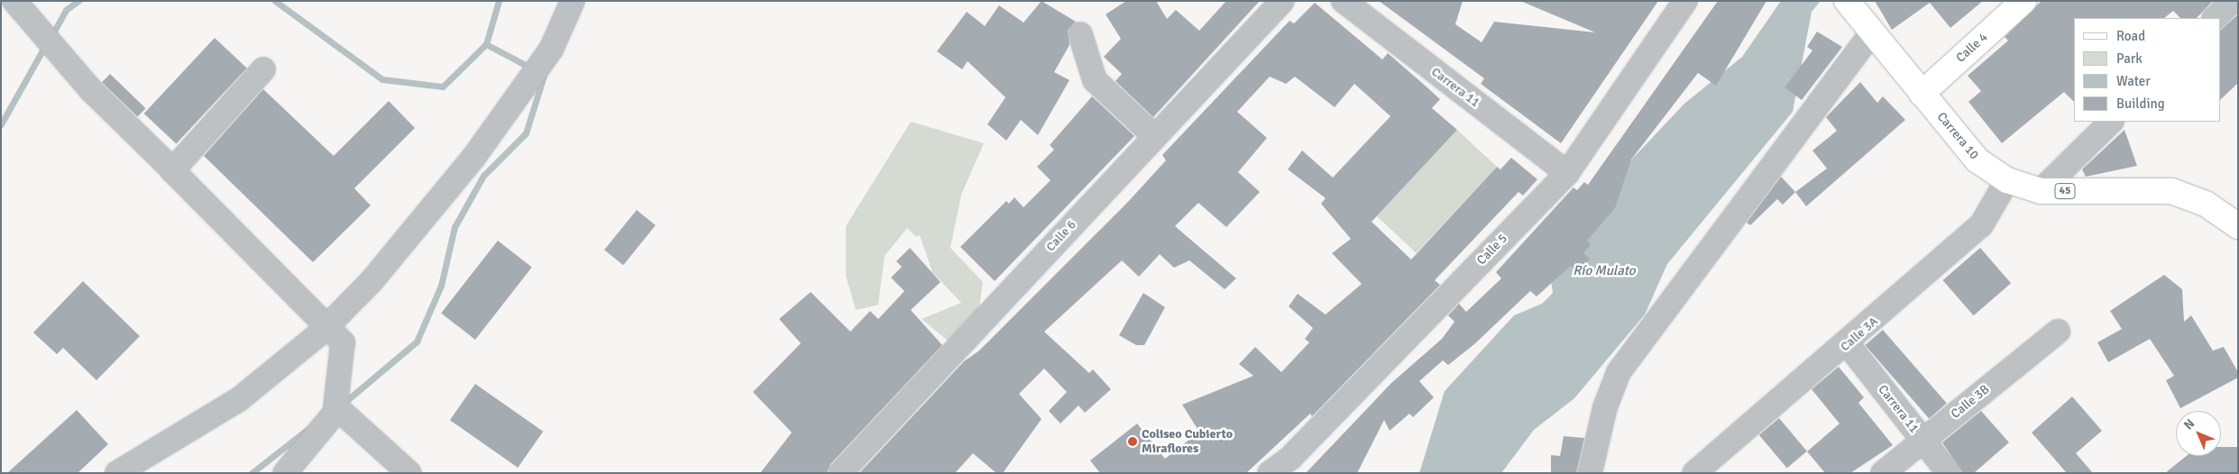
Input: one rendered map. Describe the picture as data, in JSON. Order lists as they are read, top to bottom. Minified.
{"streets":{"main road":["Calle 4","Carrera 10","45"],"street":["Carrera 11","Calle 6","Calle 5","Calle 3A","Calle 3B"]},"crossings":[["Calle 4","Carrera 10"],["Carrera 11","Calle 5"],["Carrera 11","Calle 3A"],["Carrera 11","Calle 3B"],["Carrera 10","Calle 3A"]],"water":["Río Mulato"],"places":["Coliseo Cubierto Miraflores"],"legend":["Road","Park","Water","Building"],"north":"top left"}
